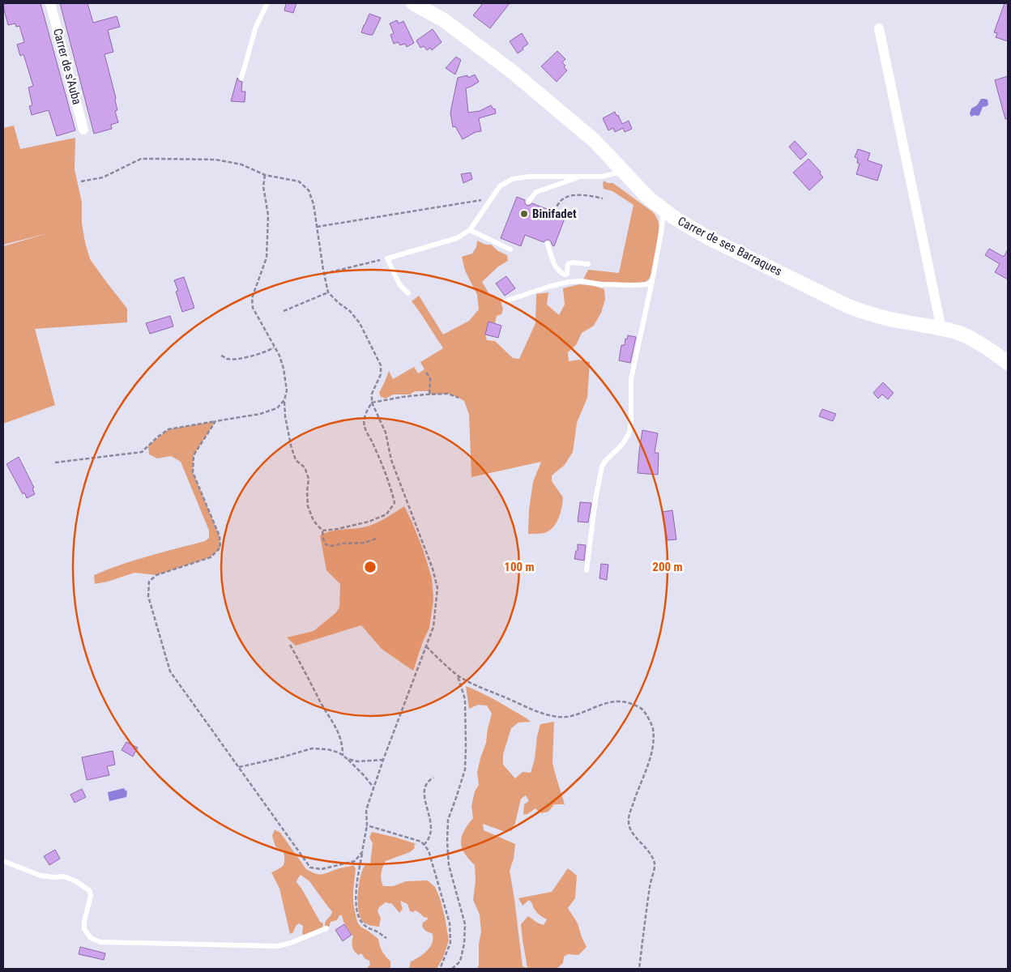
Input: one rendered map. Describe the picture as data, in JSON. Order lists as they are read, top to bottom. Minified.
{"streets":{"main road":["Carrer de ses Barraques"],"street":["Carrer de s'Auba"]},"places":["Binifadet"],"rings":["100 m","200 m"]}
